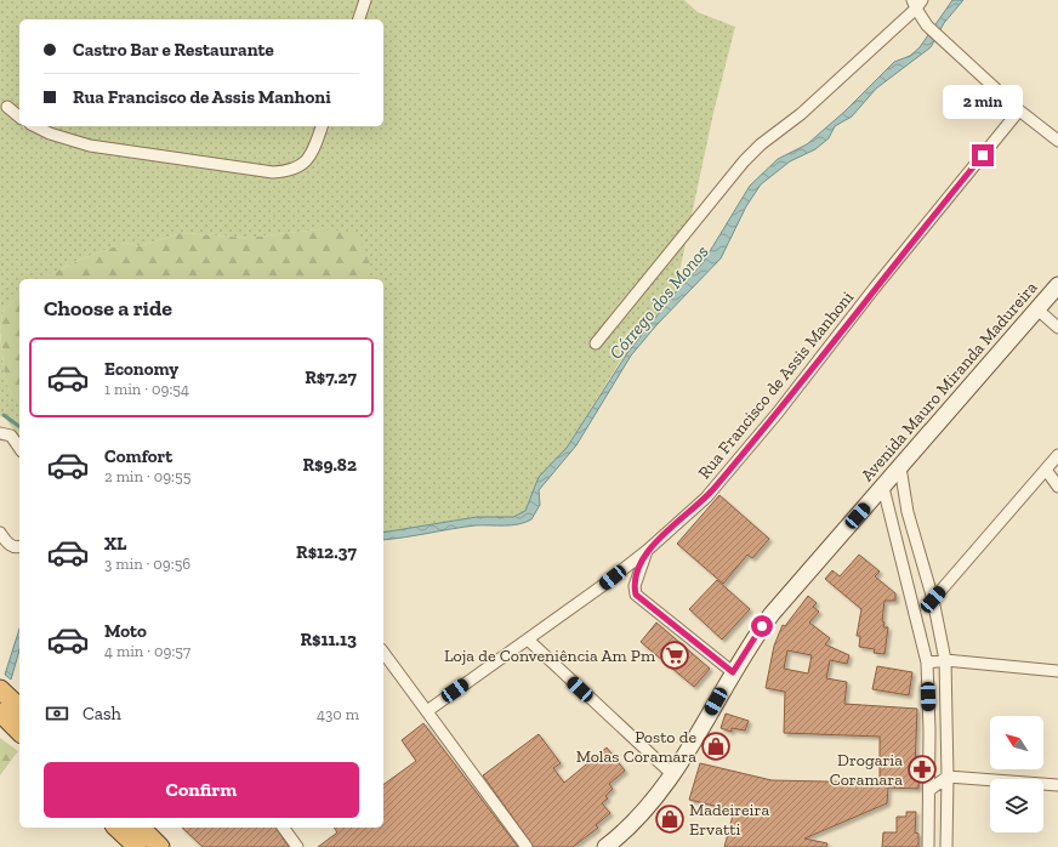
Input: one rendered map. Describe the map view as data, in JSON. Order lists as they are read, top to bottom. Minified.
{"streets":{"main road":["Avenida Mauro Miranda Madureira"],"street":["Rua Francisco de Assis Manhoni"]},"water":["Córrego dos Monos"],"places":{"supermarket":["Loja de Conveniência Am Pm"],"shop":["Posto de Molas Coramara","Madeireira Ervatti"],"pharmacy":["Drogaria Coramara"]},"north":"top left","page":{"banner":["Castro Bar e Restaurante","Rua Francisco de Assis Manhoni"],"bubble":"2 min","heading":"Choose a ride","list":[{"name":"Economy","note":"1 min · 09:54","value":"R$7.27"},{"name":"Comfort","note":"2 min · 09:55","value":"R$9.82"},{"name":"XL","note":"3 min · 09:56","value":"R$12.37"},{"name":"Moto","note":"4 min · 09:57","value":"R$11.13"}],"pay":["Cash","430 m"],"buttons":"Confirm"}}
